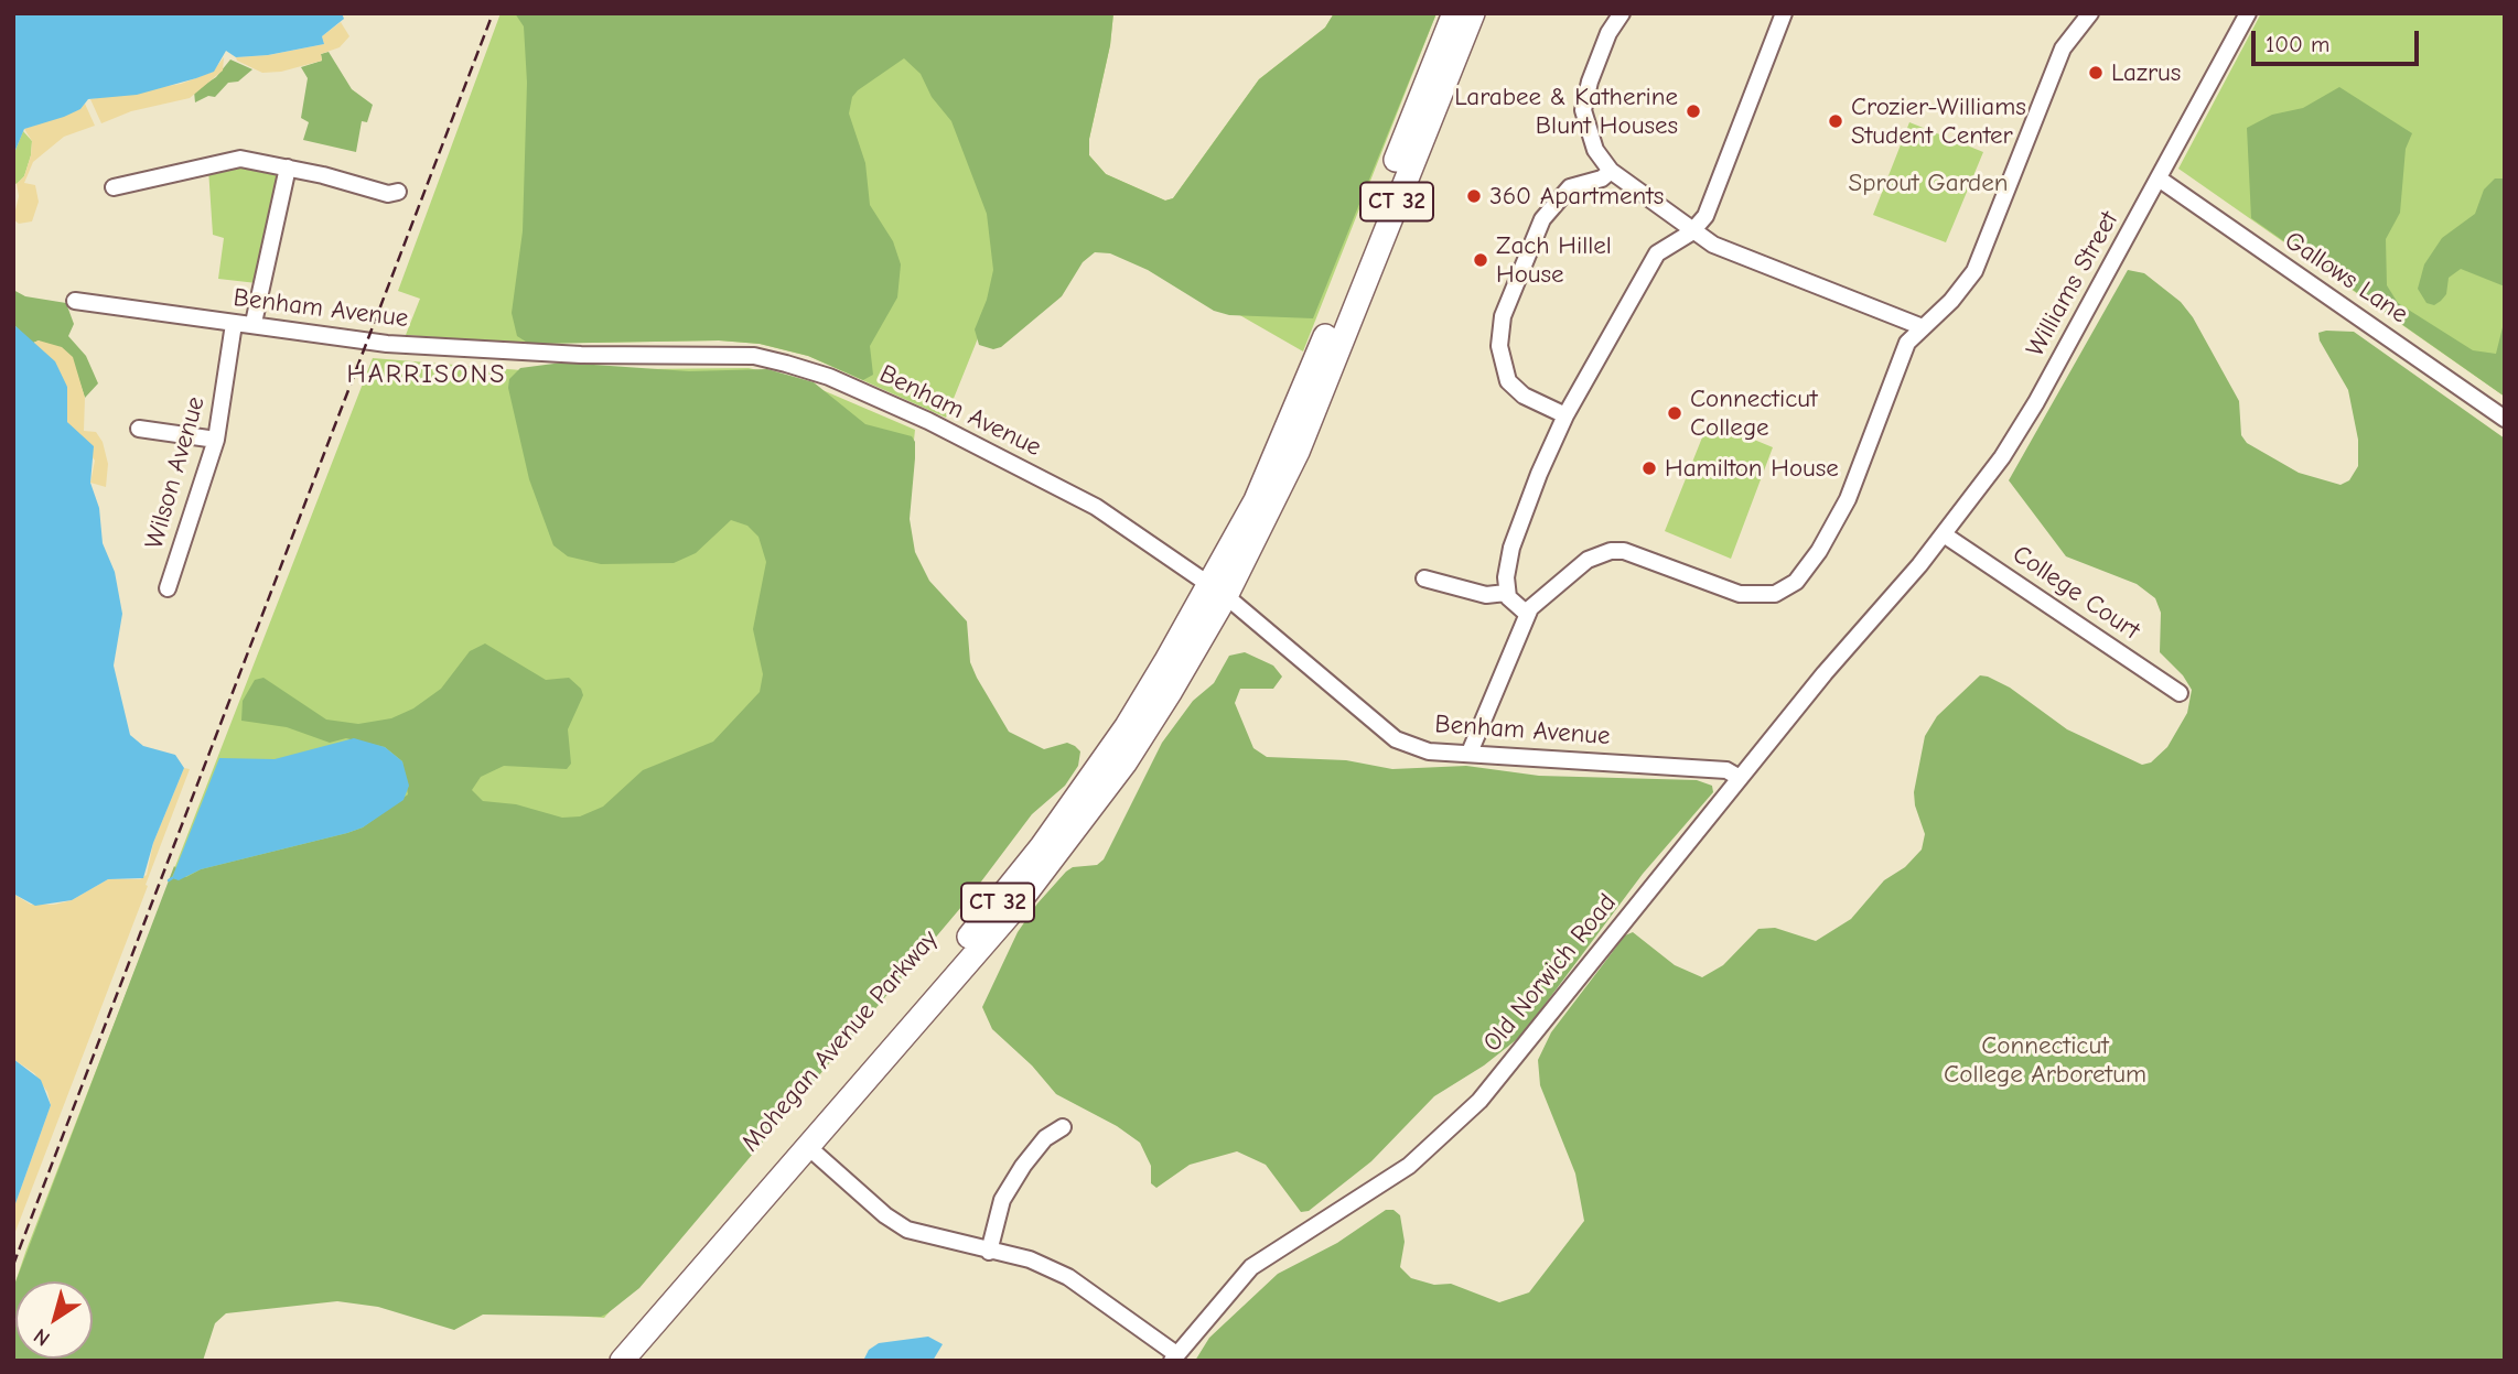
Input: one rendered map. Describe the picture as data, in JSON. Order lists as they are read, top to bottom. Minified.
{"streets":{"highway":["CT 32","Mohegan Avenue Parkway"],"street":["Gallows Lane","Williams Street","Benham Avenue","Wilson Avenue","College Court","Old Norwich Road"]},"crossings":[["CT 32","Mohegan Avenue Parkway"],["Gallows Lane","Williams Street"],["Williams Street","College Court"],["Williams Street","Old Norwich Road"],["Benham Avenue","Wilson Avenue"],["Benham Avenue","Old Norwich Road"],["Benham Avenue","Mohegan Avenue Parkway"]],"districts":["HARRISONS"],"parks":["Sprout Garden","Connecticut College Arboretum"],"places":["Lazrus","Larabee & Katherine Blunt Houses","Crozier-Williams Student Center","360 Apartments","Zach Hillel House","Connecticut College","Hamilton House"],"scale_bar":"100 m","north":"bottom left"}
